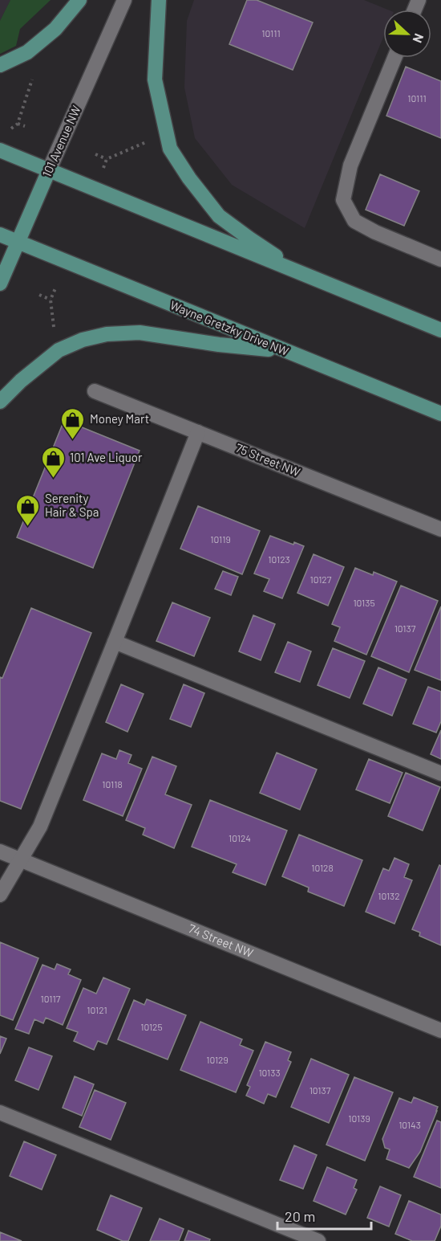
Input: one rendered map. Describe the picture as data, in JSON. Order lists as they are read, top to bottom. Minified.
{"streets":{"main road":["101 Avenue NW","Wayne Gretzky Drive NW"],"street":["75 Street NW","74 Street NW"]},"crossings":[["101 Avenue NW","Wayne Gretzky Drive NW"]],"places":{"shop":["Money Mart","101 Ave Liquor","Serenity Hair & Spa"]},"house_numbers":["10111","10111","10119","10123","10127","10135","10137","10118","10124","10128","10132","10117","10121","10125","10129","10133","10137","10139","10143"],"scale_bar":"20 m","north":"right"}
